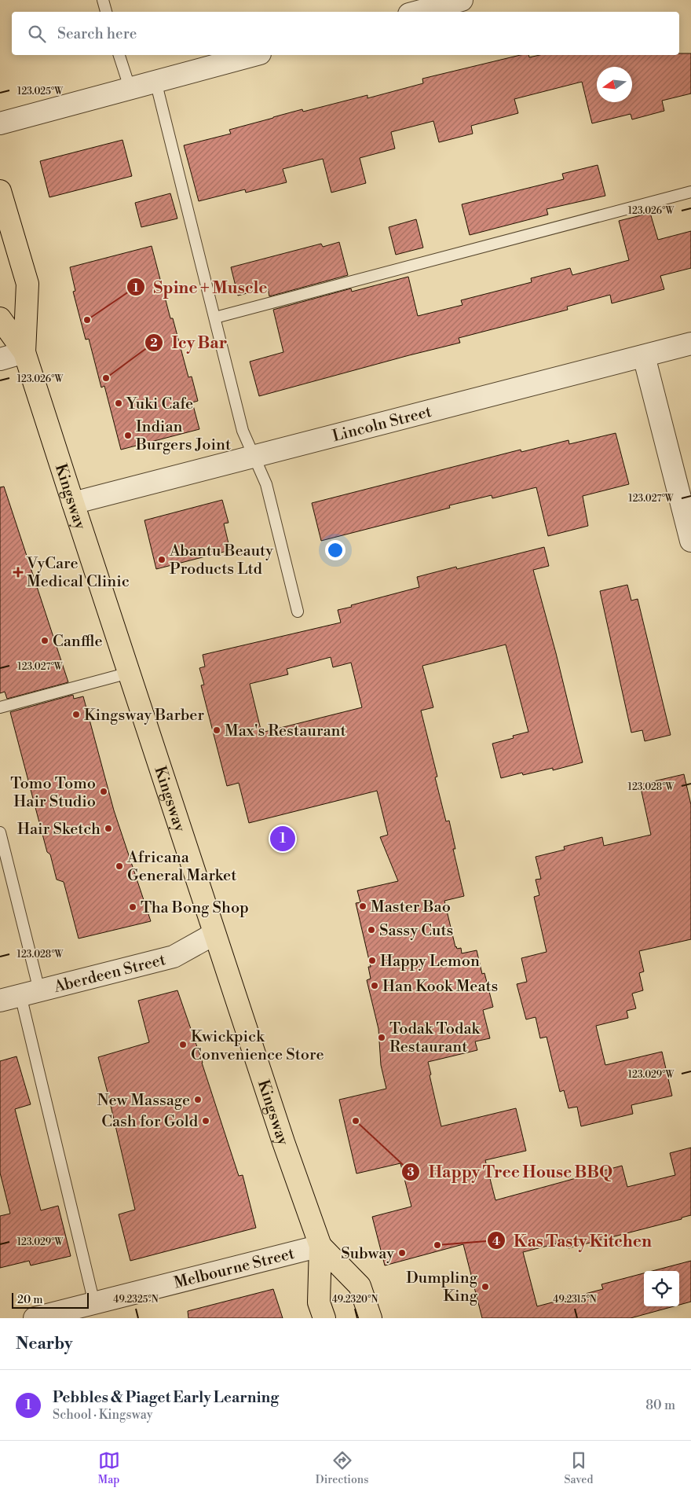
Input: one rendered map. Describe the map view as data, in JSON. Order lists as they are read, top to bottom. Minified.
{"streets":{"main road":["Kingsway"],"street":["Lincoln Street","Aberdeen Street","Melbourne Street"]},"crossings":[["Lincoln Street","Kingsway"],["Kingsway","Aberdeen Street"],["Kingsway","Melbourne Street"]],"places":{"other":["Spine + Muscle","Icy Bar","Yuki Cafe","Indian Burgers Joint","Abantu Beauty Products Ltd","Canffle","Kingsway Barber","Max's Restaurant","Tomo Tomo Hair Studio","Hair Sketch","Africana General Market","Master Bao","Tha Bong Shop","Sassy Cuts","Happy Lemon","Han Kook Meats","Todak Todak Restaurant","Kwickpick Convenience Store","New Massage","Cash for Gold","Happy Tree House BBQ","Kas Tasty Kitchen","Subway","Dumpling King"],"health":["VyCare Medical Clinic"]},"scale_bar":"20 m","north":"left","page":{"search":"Search here","pins":"1","scale":"20 m","heading":"Nearby","list":[{"mark":"1","name":"Pebbles & Piaget Early Learning","note":"School · Kingsway","value":"80 m"}],"nav":["Map","Directions","Saved"]},"coordinates":["123.025°W","123.026°W","123.027°W","123.028°W","123.029°W","49.2325°N","49.2320°N","49.2315°N"]}
